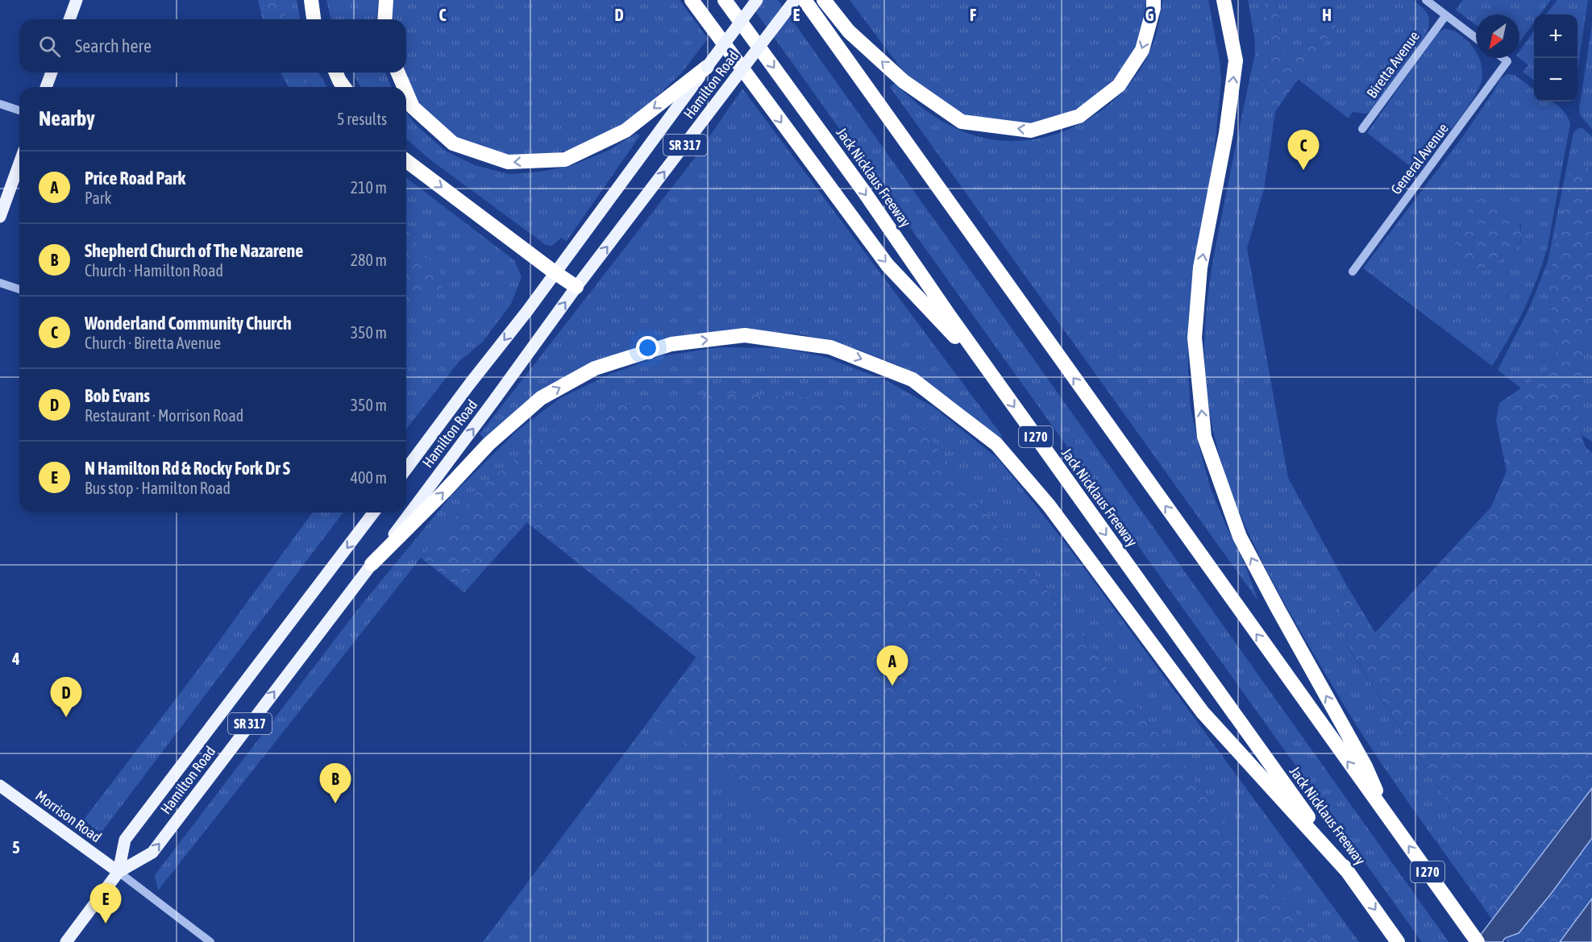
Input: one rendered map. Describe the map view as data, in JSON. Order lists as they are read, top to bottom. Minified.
{"streets":{"highway":["Jack Nicklaus Freeway","I 270"],"main road":["Hamilton Road","SR 317","Morrison Road"],"street":["Biretta Avenue","General Avenue"]},"crossings":[["Hamilton Road","Morrison Road"]],"north":"bottom left","page":{"map_buttons":["+","−"],"search":"Search here","heading":["Nearby","5 results"],"pins":["C","A","D","B","E"],"list":[{"mark":"A","name":"Price Road Park","note":"Park","value":"210 m"},{"mark":"B","name":"Shepherd Church of The Nazarene","note":"Church · Hamilton Road","value":"280 m"},{"mark":"C","name":"Wonderland Community Church","note":"Church · Biretta Avenue","value":"350 m"},{"mark":"D","name":"Bob Evans","note":"Restaurant · Morrison Road","value":"350 m"},{"mark":"E","name":"N Hamilton Rd & Rocky Fork Dr S","note":"Bus stop · Hamilton Road","value":"400 m"}]},"grid":{"columns":["C","D","E","F","G","H"],"rows":["4","5"]}}
